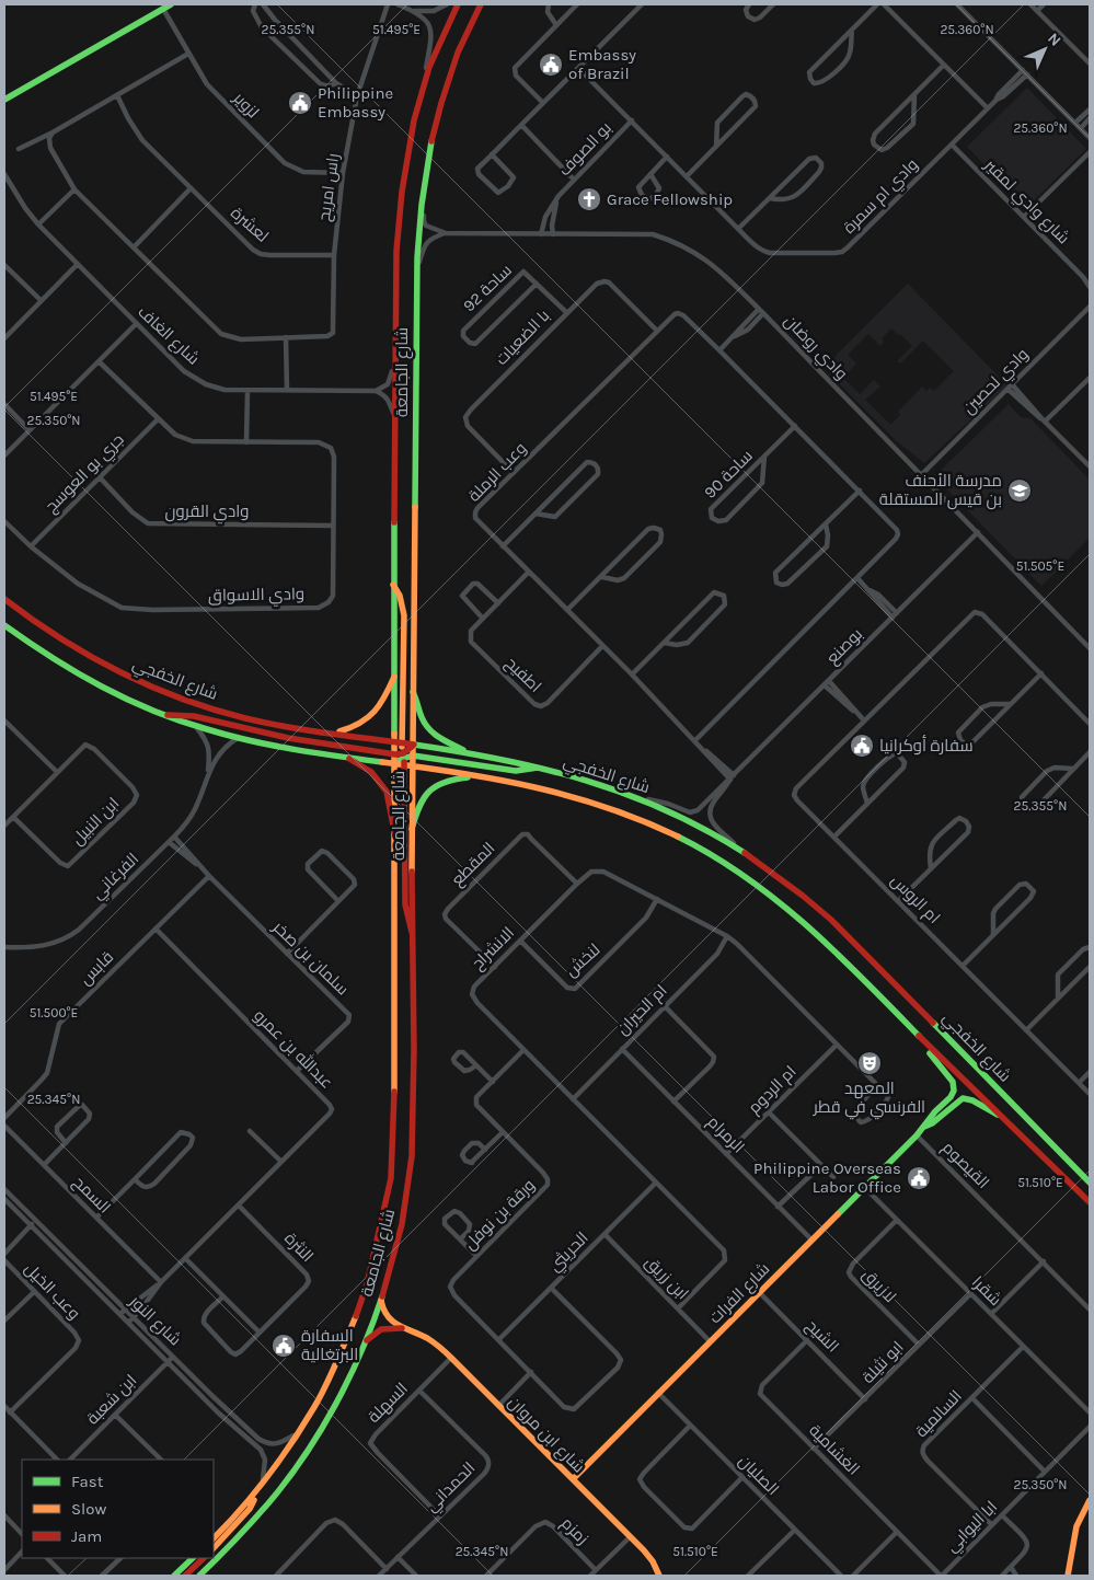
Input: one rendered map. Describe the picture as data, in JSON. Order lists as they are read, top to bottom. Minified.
{"streets":{"main road":["شارع الجامعة","شارع الخفجي","شارع الفرات","شارع ابن مروان"],"street":["لزوير","بو الصوف","راس امريح","وادي ام سمرة","شارع وادي لمقير","لعشرة","ساحة 92","شارع الغاف","با الضعيات","وادي روضان","وادي لحصين","وعب الرملة","جري بو العوسج","ساحة 90","وادي القرون","وادي الاسواق","بوصنع","اطفيح","ابن النبيل","المقطع","الفرغاني","ام الروس","الانشراح","سلمان بن صخر","لنخش","قابس","ام الحيران","عبدالله بن عمرو","ام الردوم","الرمرام","القيصوم","السمح","ورقة بن نوفل","النثرة","الحريثي","ابن زريق","لازيرق","وعب الخيل","شقرا","شارع النور","الشيح","ابو نثيلة","ابن شعبة","السهلة","السالمية","الغشامية","الصليان","الحمداني","ابا اليوابي","زمزم"]},"crossings":[["لزوير","راس امريح"],["بو الصوف","وادي ام سمرة"],["بو الصوف","وادي روضان"],["راس امريح","لعشرة"],["وادي ام سمرة","شارع وادي لمقير"],["ساحة 92","با الضعيات"],["با الضعيات","وعب الرملة"],["وادي روضان","وادي لحصين"],["وادي روضان","بوصنع"],["شارع الجامعة","شارع الخفجي"],["شارع الجامعة","شارع النور"],["شارع الجامعة","شارع ابن مروان"],["وعب الرملة","ساحة 90"],["وعب الرملة","بوصنع"],["وعب الرملة","اطفيح"],["جري بو العوسج","وادي القرون"],["جري بو العوسج","وادي الاسواق"],["وادي القرون","وادي الاسواق"],["بوصنع","شارع الخفجي"],["شارع الخفجي","الفرغاني"],["شارع الخفجي","شارع الفرات"],["المقطع","الانشراح"],["الفرغاني","سلمان بن صخر"],["الانشراح","لنخش"],["الانشراح","ام الحيران"],["الانشراح","ام الردوم"],["الانشراح","ورقة بن نوفل"],["الانشراح","الحريثي"],["الانشراح","ابن زريق"],["سلمان بن صخر","قابس"],["سلمان بن صخر","عبدالله بن عمرو"],["قابس","عبدالله بن عمرو"],["ام الحيران","الرمرام"],["عبدالله بن عمرو","السمح"],["عبدالله بن عمرو","النثرة"],["عبدالله بن عمرو","شارع النور"],["ام الردوم","الرمرام"],["الرمرام","شارع الفرات"],["القيصوم","شارع الفرات"],["ورقة بن نوفل","الحريثي"],["الحريثي","ابن زريق"],["ابن زريق","شارع الفرات"],["لازيرق","شقرا"],["لازيرق","ابو نثيلة"],["شقرا","شارع الفرات"],["شقرا","ابو نثيلة"],["شقرا","السالمية"],["شارع الفرات","الشيح"],["شارع الفرات","شارع ابن مروان"],["شارع الفرات","الصليان"],["شارع النور","ابن شعبة"],["الشيح","ابو نثيلة"],["الشيح","الغشامية"],["ابو نثيلة","الغشامية"],["السهلة","شارع ابن مروان"],["السهلة","الحمداني"],["السالمية","ابا اليوابي"],["الغشامية","ابا اليوابي"]],"places":{"public building":["Embassy of Brazil","Philippine Embassy","سفارة أوكرانيا","Philippine Overseas Labor Office","السفارة البرتغالية"],"church":["Grace Fellowship"],"school or university":["مدرسة الأحنف بن قيس المستقلة"],"theatre":["المعهد الفرنسي في قطر"]},"legend":["Fast","Slow","Jam"],"north":"top right","coordinates":["25.355°N","51.495°E","25.360°N","25.350°N","51.505°E","51.500°E","25.345°N","51.510°E"]}
